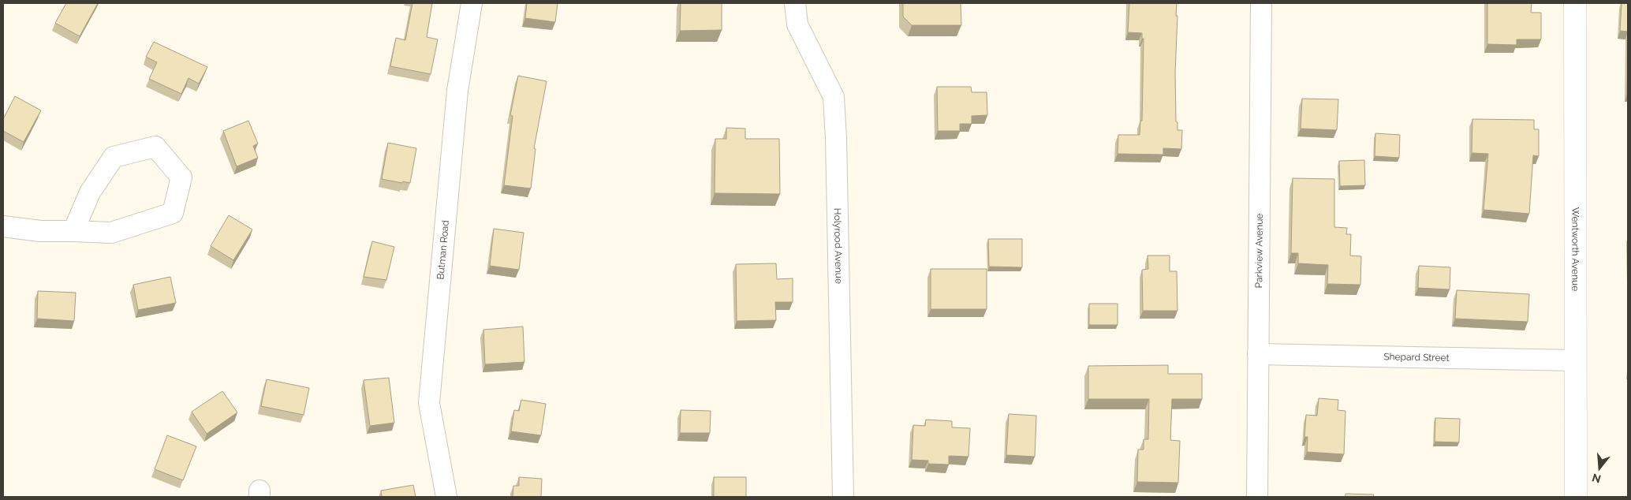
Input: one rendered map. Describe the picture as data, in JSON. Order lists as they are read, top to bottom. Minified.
{"streets":{"street":["Holyrood Avenue","Butman Road","Parkview Avenue","Wentworth Avenue","Shepard Street"]},"crossings":[["Parkview Avenue","Shepard Street"],["Wentworth Avenue","Shepard Street"]],"north":"bottom"}
